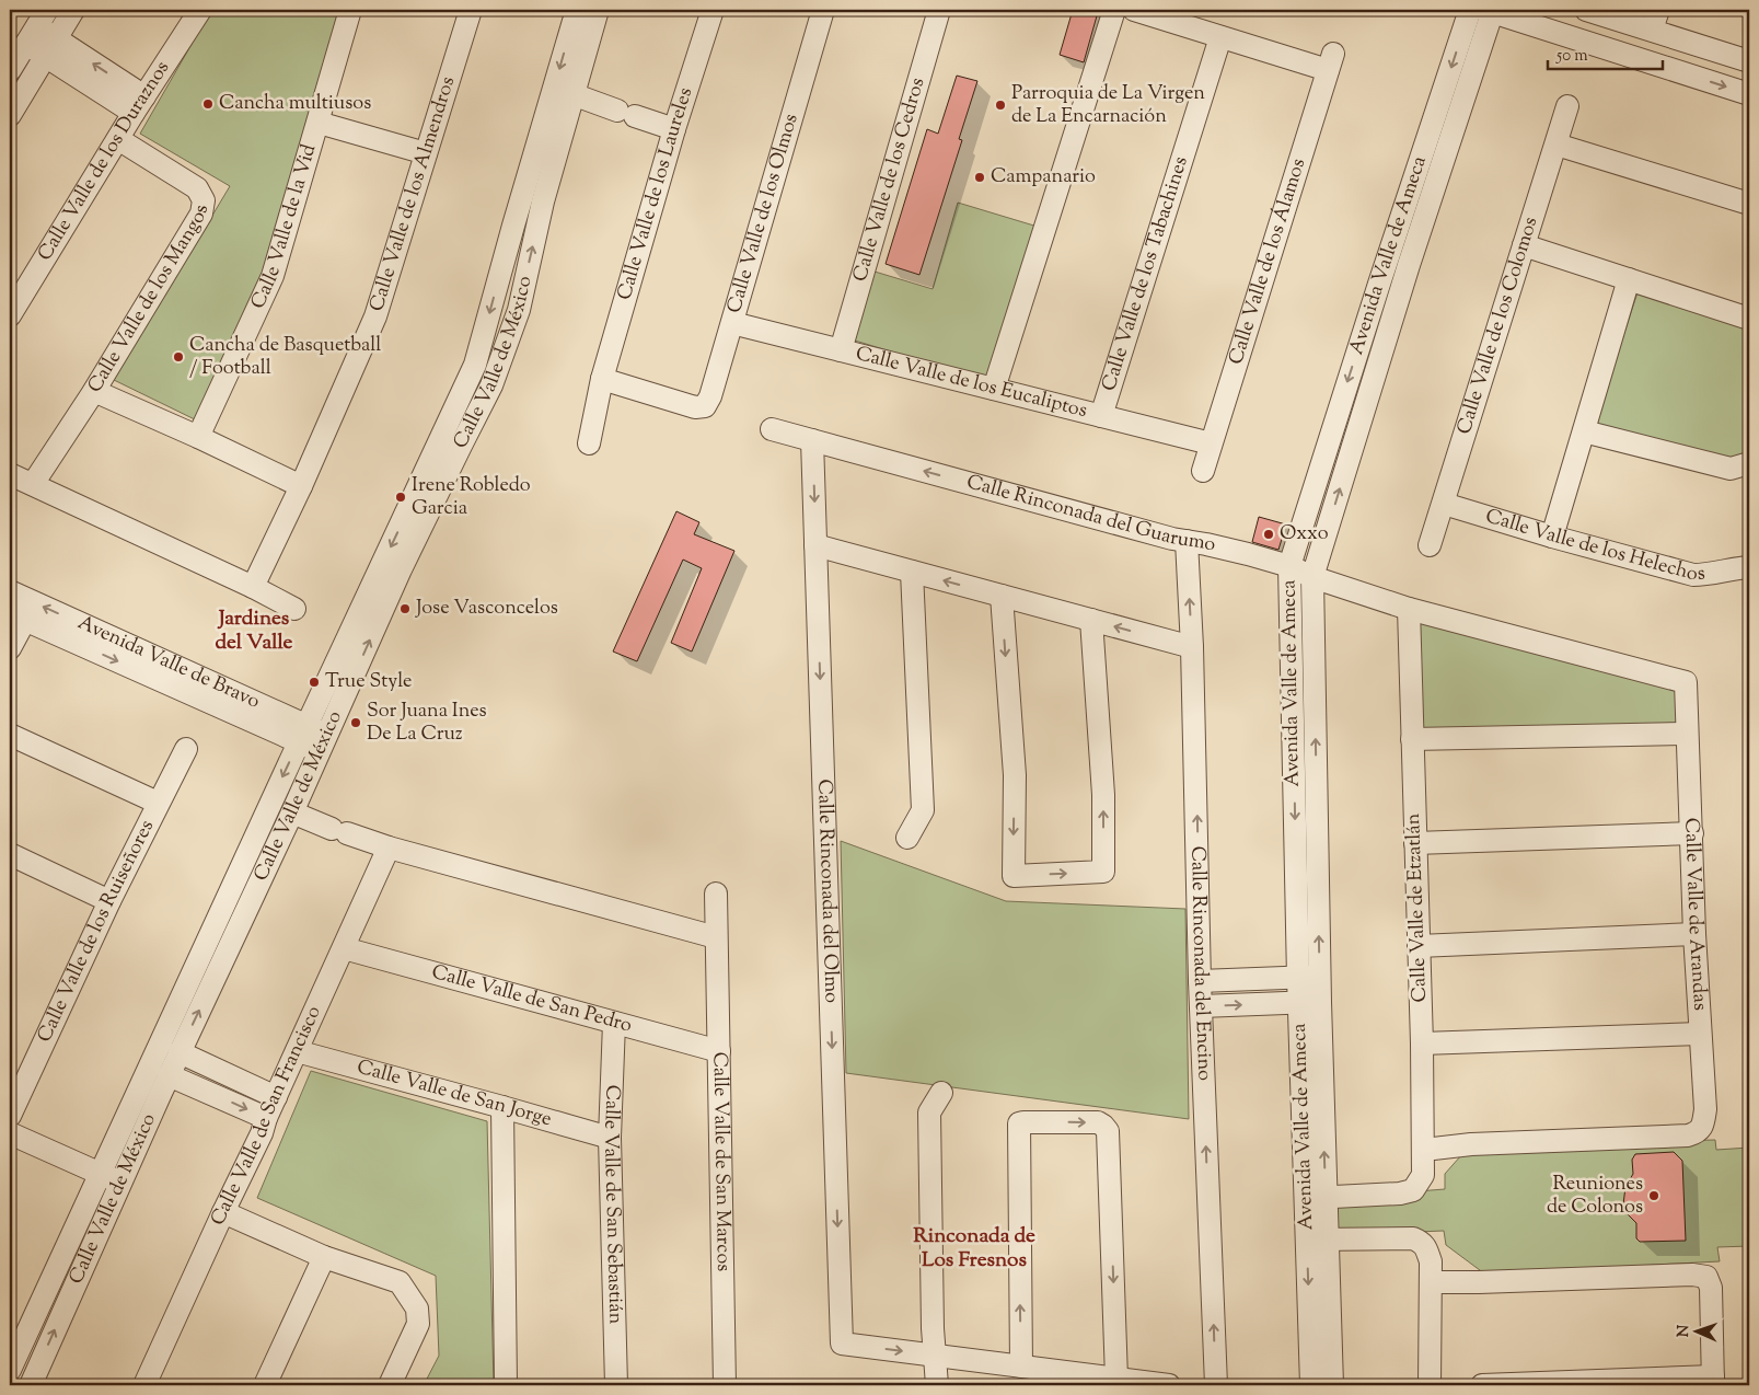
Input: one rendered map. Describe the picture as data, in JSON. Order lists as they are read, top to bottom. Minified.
{"streets":{"street":["Calle Valle de los Duraznos","Calle Valle de los Cedros","Calle Valle de los Laureles","Calle Valle de los Almendros","Calle Valle de los Olmos","Calle Valle de la Vid","Avenida Valle de Ameca","Calle Valle de los Álamos","Calle Valle de los Tabachines","Calle Valle de los Mangos","Calle Valle de los Colomos","Calle Valle de México","Calle Valle de los Eucaliptos","Calle Rinconada del Guarumo","Calle Valle de los Helechos","Avenida Valle de Bravo","Calle Rinconada del Olmo","Calle Valle de Etzatlán","Calle Valle de Arandas","Calle Valle de los Ruiseñores","Calle Rinconada del Encino","Calle Valle de San Pedro","Calle Valle de San Jorge","Calle Valle de San Francisco","Calle Valle de San Marcos","Calle Valle de San Sebastián"]},"crossings":[["Calle Valle de los Duraznos","Calle Valle de los Mangos"],["Calle Valle de los Cedros","Calle Valle de los Eucaliptos"],["Calle Valle de los Laureles","Calle Valle de los Olmos"],["Calle Valle de los Olmos","Calle Valle de los Eucaliptos"],["Avenida Valle de Ameca","Calle Rinconada del Guarumo"],["Avenida Valle de Ameca","Calle Valle de Etzatlán"],["Calle Valle de los Álamos","Calle Valle de los Tabachines"],["Calle Valle de los Álamos","Calle Valle de los Eucaliptos"],["Calle Valle de los Tabachines","Calle Valle de los Eucaliptos"],["Calle Valle de los Colomos","Calle Valle de los Helechos"],["Calle Valle de México","Avenida Valle de Bravo"],["Calle Rinconada del Guarumo","Calle Rinconada del Olmo"],["Calle Rinconada del Guarumo","Calle Valle de Etzatlán"],["Calle Rinconada del Guarumo","Calle Valle de Arandas"],["Calle Rinconada del Guarumo","Calle Rinconada del Encino"],["Calle Valle de Etzatlán","Calle Valle de Arandas"],["Calle Valle de San Pedro","Calle Valle de San Francisco"],["Calle Valle de San Pedro","Calle Valle de San Marcos"],["Calle Valle de San Pedro","Calle Valle de San Sebastián"],["Calle Valle de San Jorge","Calle Valle de San Francisco"],["Calle Valle de San Jorge","Calle Valle de San Sebastián"]],"one_way":["Calle Rinconada del Encino"],"districts":["Jardines del Valle","Rinconada de Los Fresnos"],"places":["Cancha multiusos","Parroquia de La Virgen de La Encarnación","Campanario","Cancha de Basquetball / Football","Irene Robledo Garcia","Oxxo","Jose Vasconcelos","True Style","Sor Juana Ines De La Cruz","Reuniones de Colonos"],"scale_bar":"50 m","north":"left"}
